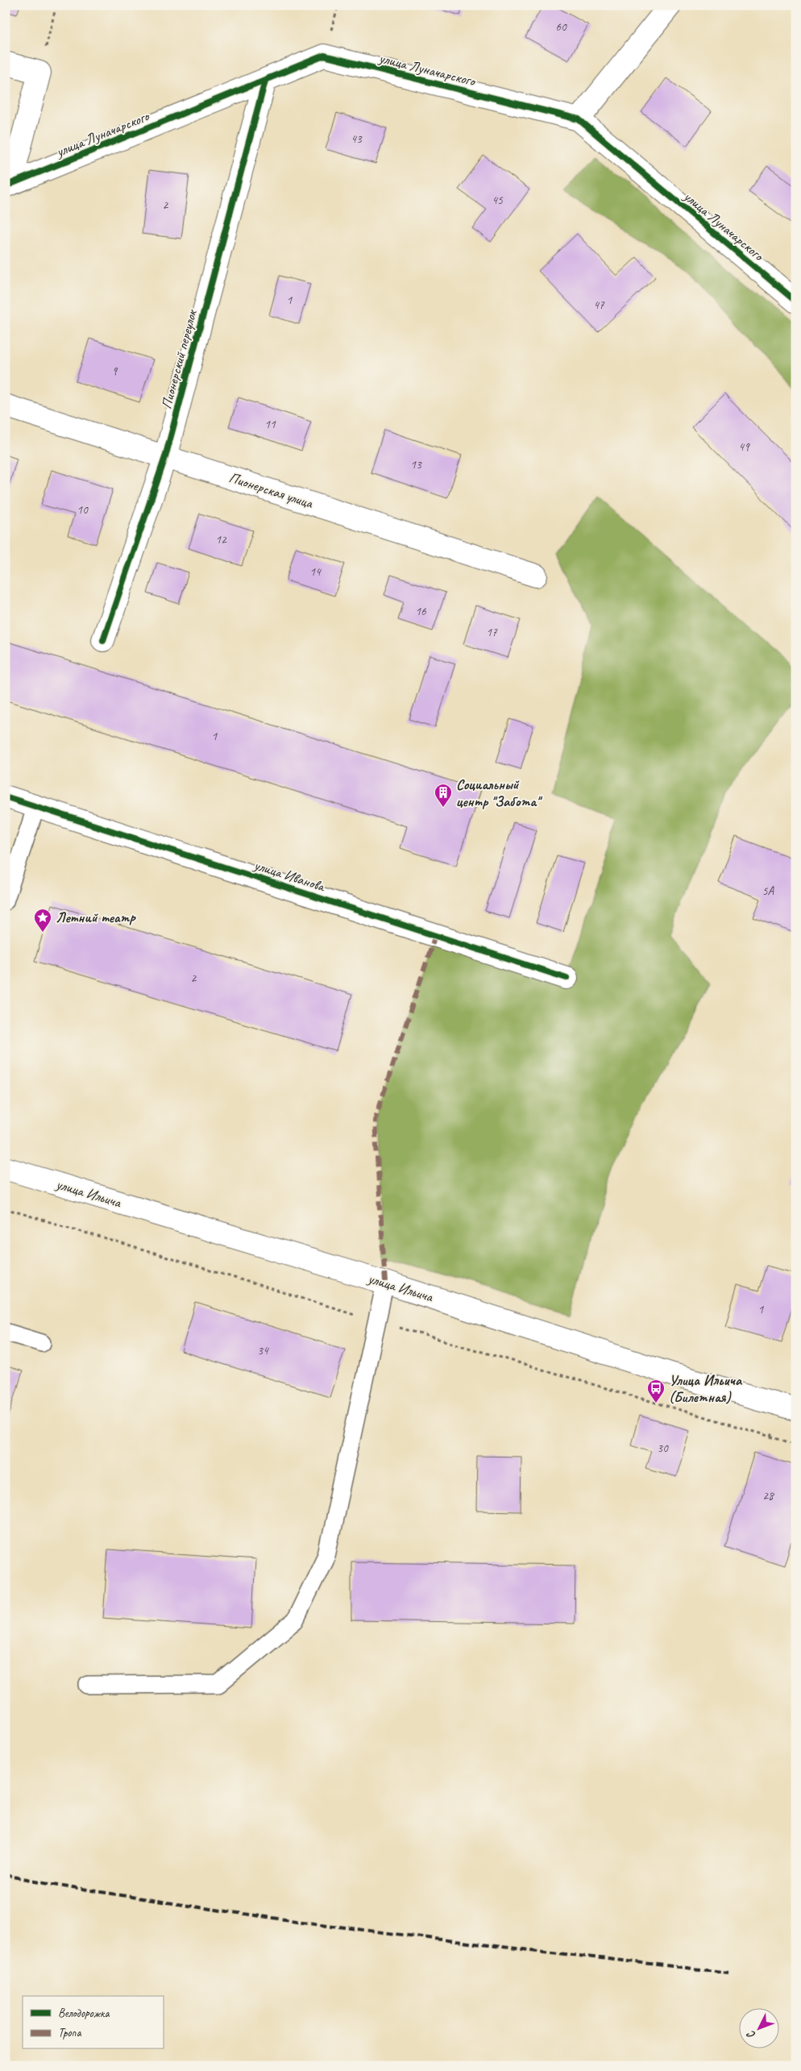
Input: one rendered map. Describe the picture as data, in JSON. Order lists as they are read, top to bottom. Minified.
{"streets":{"street":["улица Луначарского","Пионерский переулок","Пионерская улица","улица Иванова","улица Ильича"]},"crossings":[["улица Луначарского","Пионерский переулок"],["Пионерский переулок","Пионерская улица"]],"places":{"building":["Социальный центр \"Забота\""],"place":["Летний театр"],"bus stop":["Улица Ильича (Билетная)"]},"house_numbers":["60","43","45","2","1","47","9","11","49","13","10","12","14","16","17","1","5А","2","1","34","30","28"],"legend":["Велодорожка","Тропа"],"north":"bottom left"}
